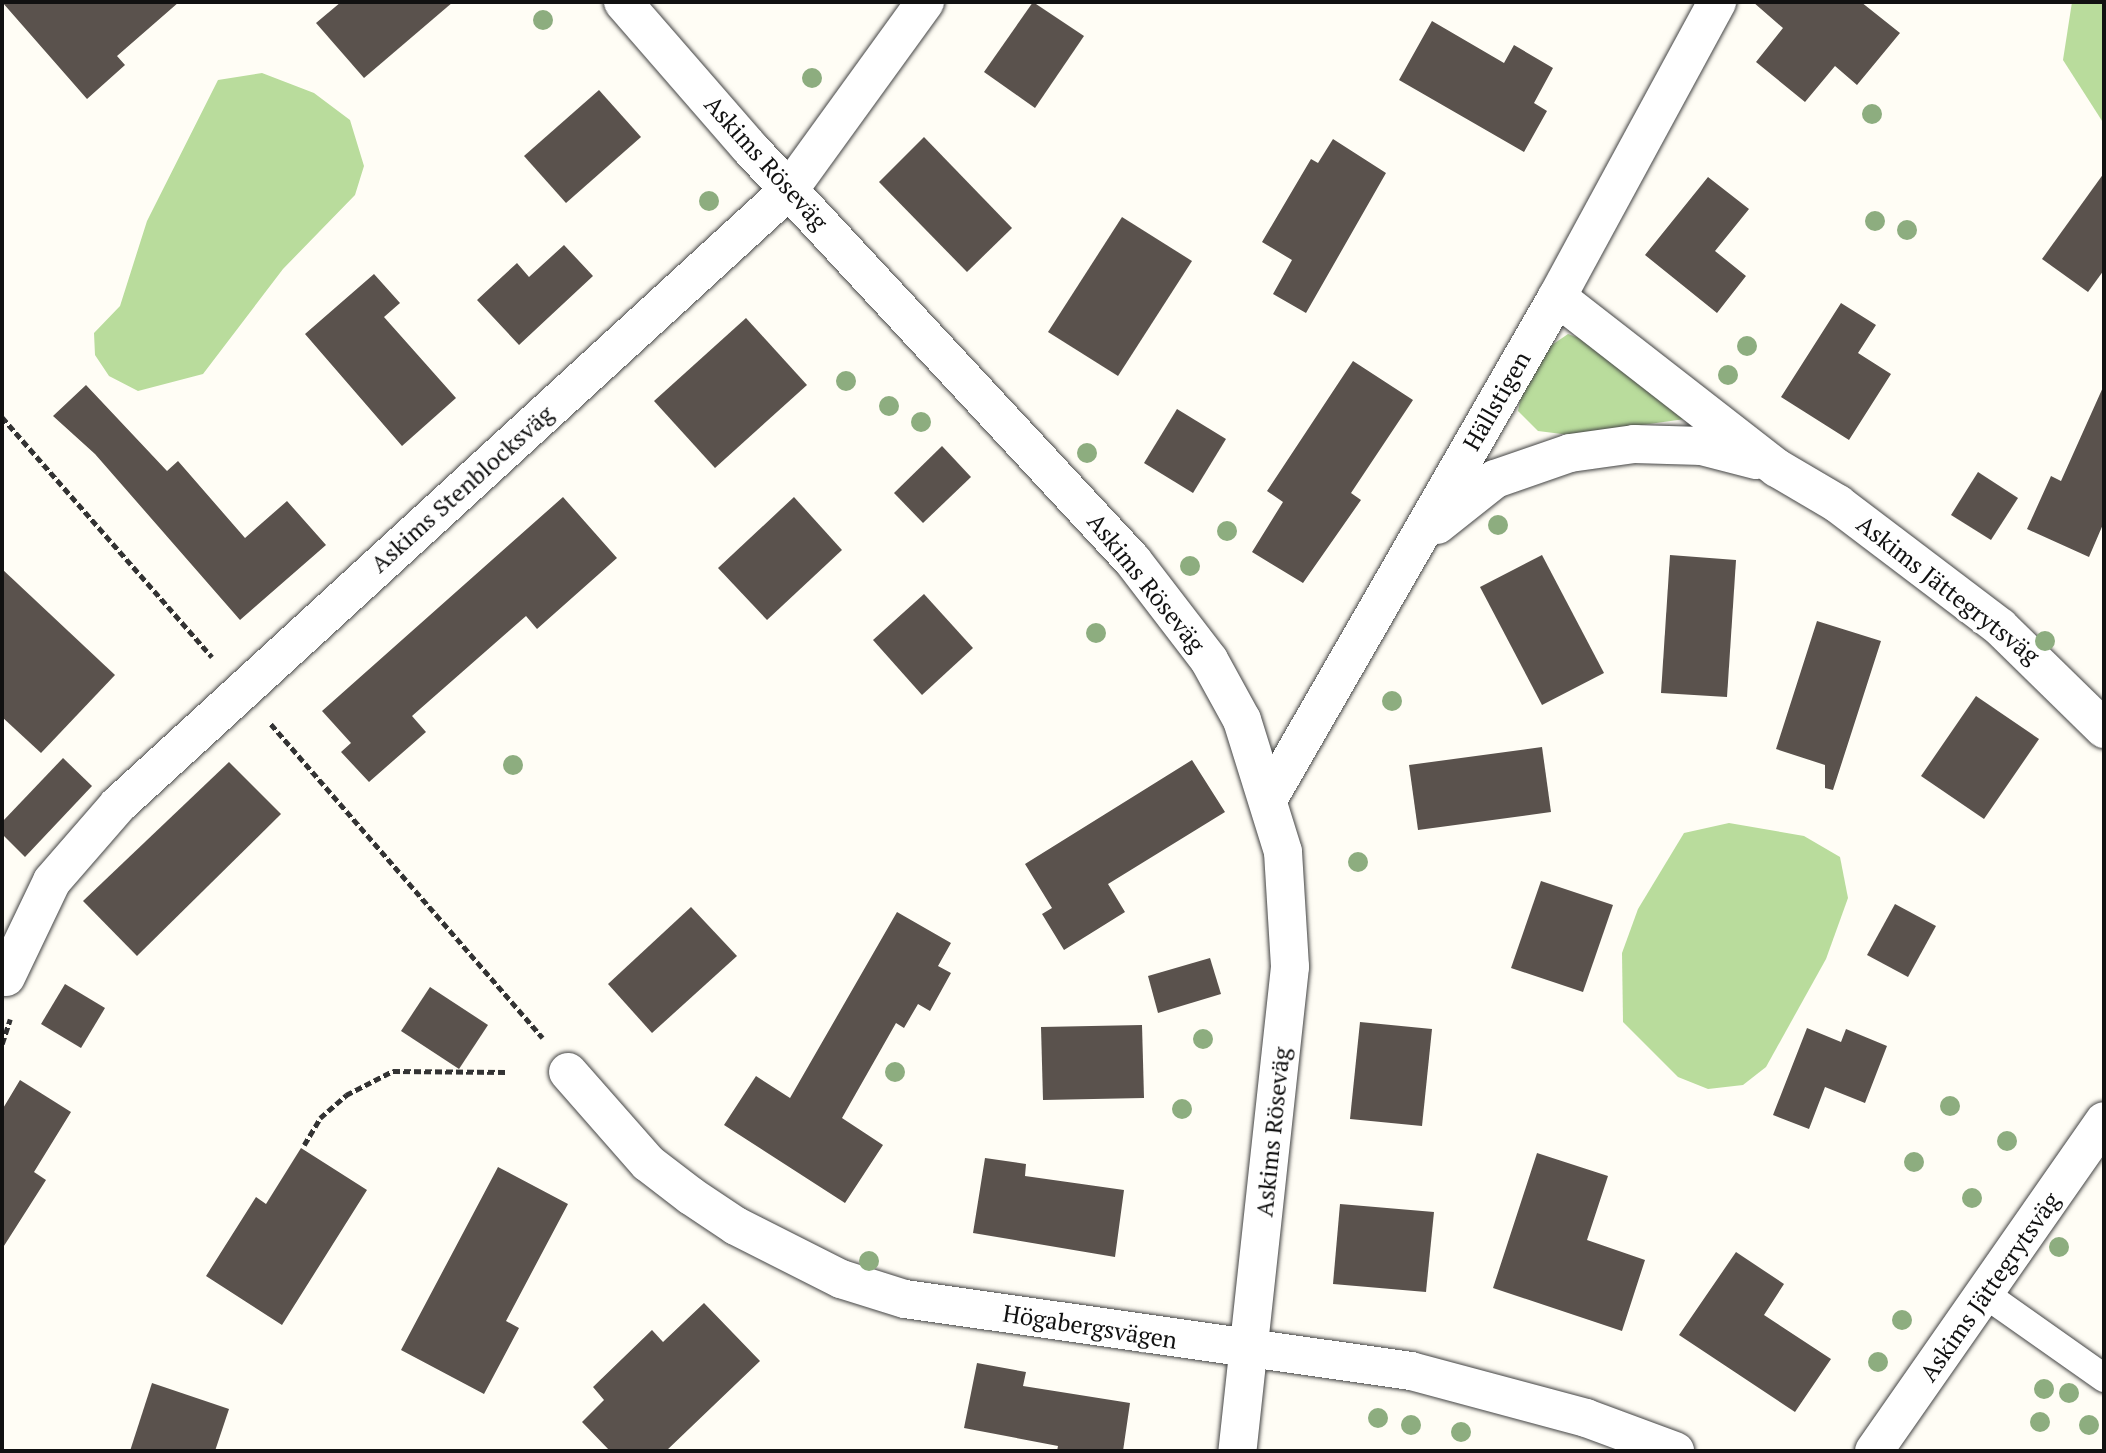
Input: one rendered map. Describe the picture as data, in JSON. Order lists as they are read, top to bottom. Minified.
{"streets":{"street":["Askims Röseväg","Hällstigen","Askims Stenblocksväg","Askims Jättegrytsväg","Högabergsvägen"]},"crossings":[["Askims Röseväg","Hällstigen"],["Askims Röseväg","Askims Stenblocksväg"],["Askims Röseväg","Högabergsvägen"],["Hällstigen","Askims Jättegrytsväg"]]}
